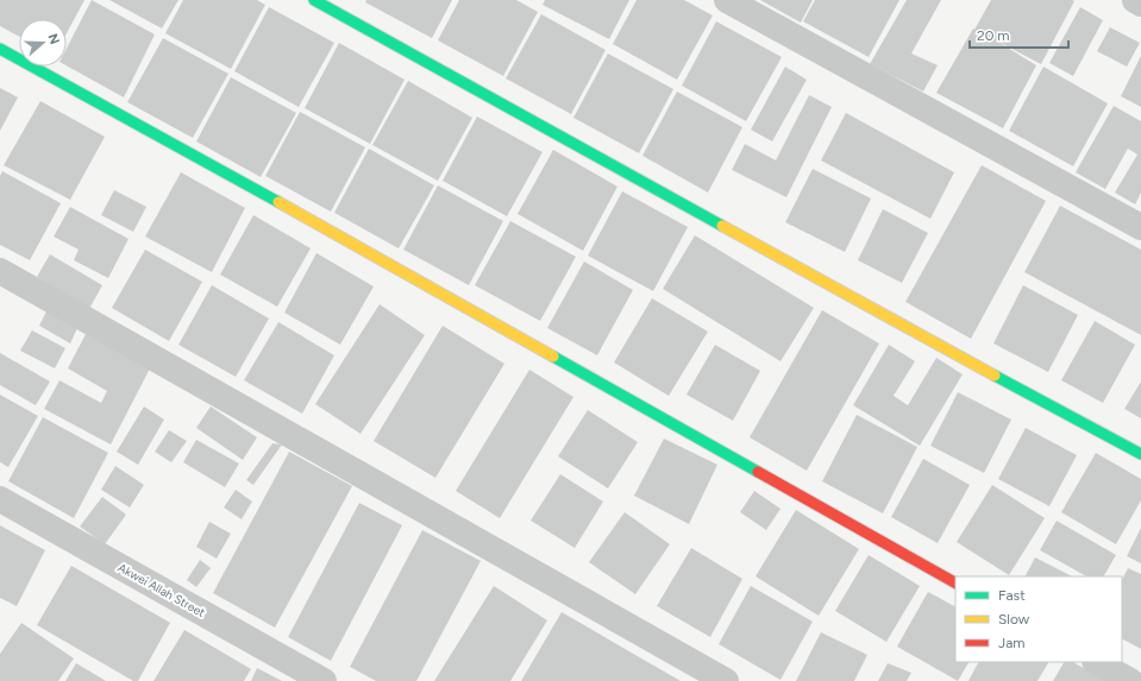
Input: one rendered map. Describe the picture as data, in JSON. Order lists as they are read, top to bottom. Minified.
{"streets":{"street":["Akwei Allah Street"]},"legend":["Fast","Slow","Jam"],"scale_bar":"20 m","north":"right"}
